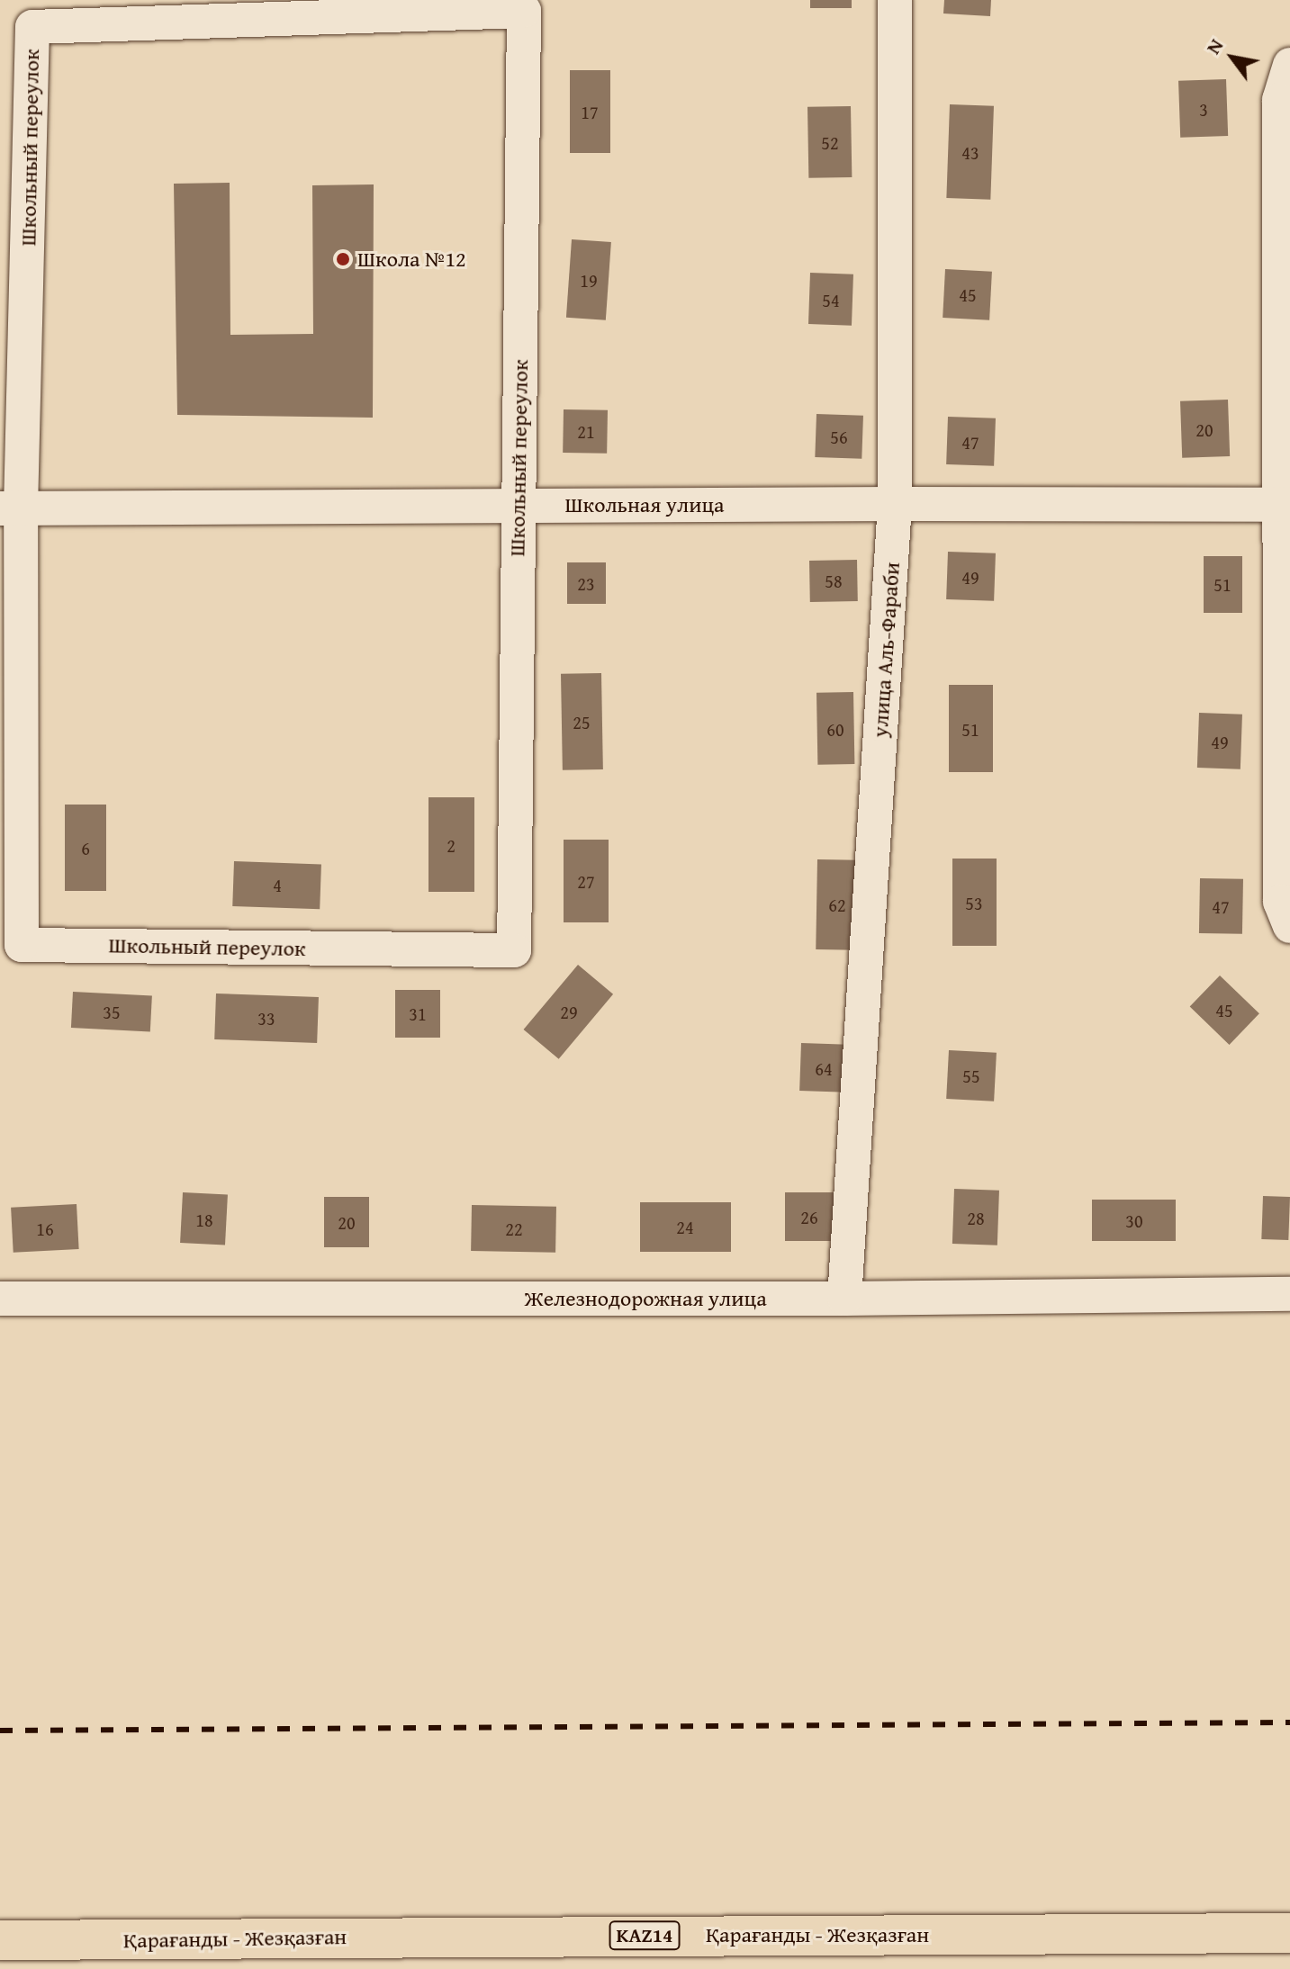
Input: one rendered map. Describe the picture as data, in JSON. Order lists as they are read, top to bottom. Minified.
{"streets":{"highway":["Қарағанды - Жезқазған","KAZ14"],"street":["Школьный переулок","Школьная улица","улица Аль-Фараби","Железнодорожная улица"]},"crossings":[["Школьный переулок","Школьная улица"],["Школьная улица","улица Аль-Фараби"],["улица Аль-Фараби","Железнодорожная улица"]],"places":["Школа №12"],"house_numbers":["3","17","52","43","19","45","54","20","21","56","47","49","58","23","51","25","60","51","49","2","6","27","4","53","62","47","45","35","29","31","33","64","55","26","28","18","30","20","24","16","22"],"north":"top left"}
